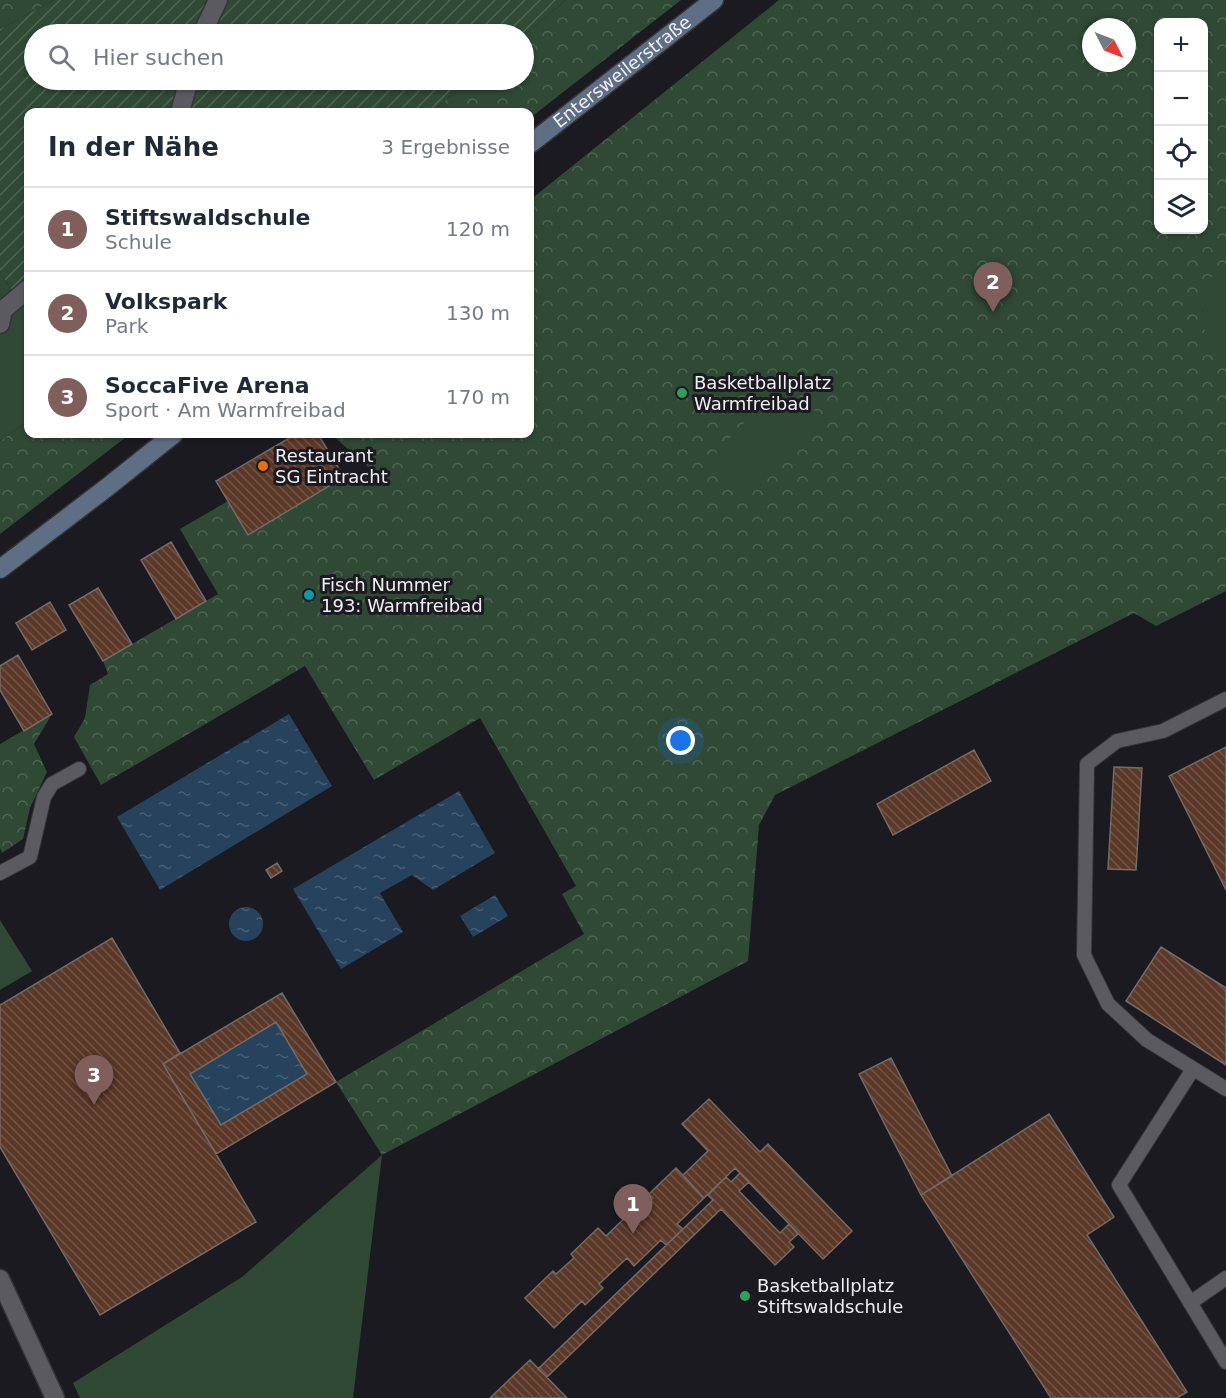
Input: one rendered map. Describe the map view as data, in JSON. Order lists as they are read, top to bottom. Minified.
{"streets":{"main road":["Entersweilerstraße"]},"places":["Basketballplatz Warmfreibad","Restaurant SG Eintracht","Fisch Nummer 193: Warmfreibad","Basketballplatz Stiftswaldschule"],"north":"bottom right","page":{"map_buttons":["+","−"],"search":"Hier suchen","heading":["In der Nähe","3 Ergebnisse"],"list":[{"mark":"1","name":"Stiftswaldschule","note":"Schule","value":"120 m"},{"mark":"2","name":"Volkspark","note":"Park","value":"130 m"},{"mark":"3","name":"SoccaFive Arena","note":"Sport · Am Warmfreibad","value":"170 m"}],"pins":["2","3","1"]}}
